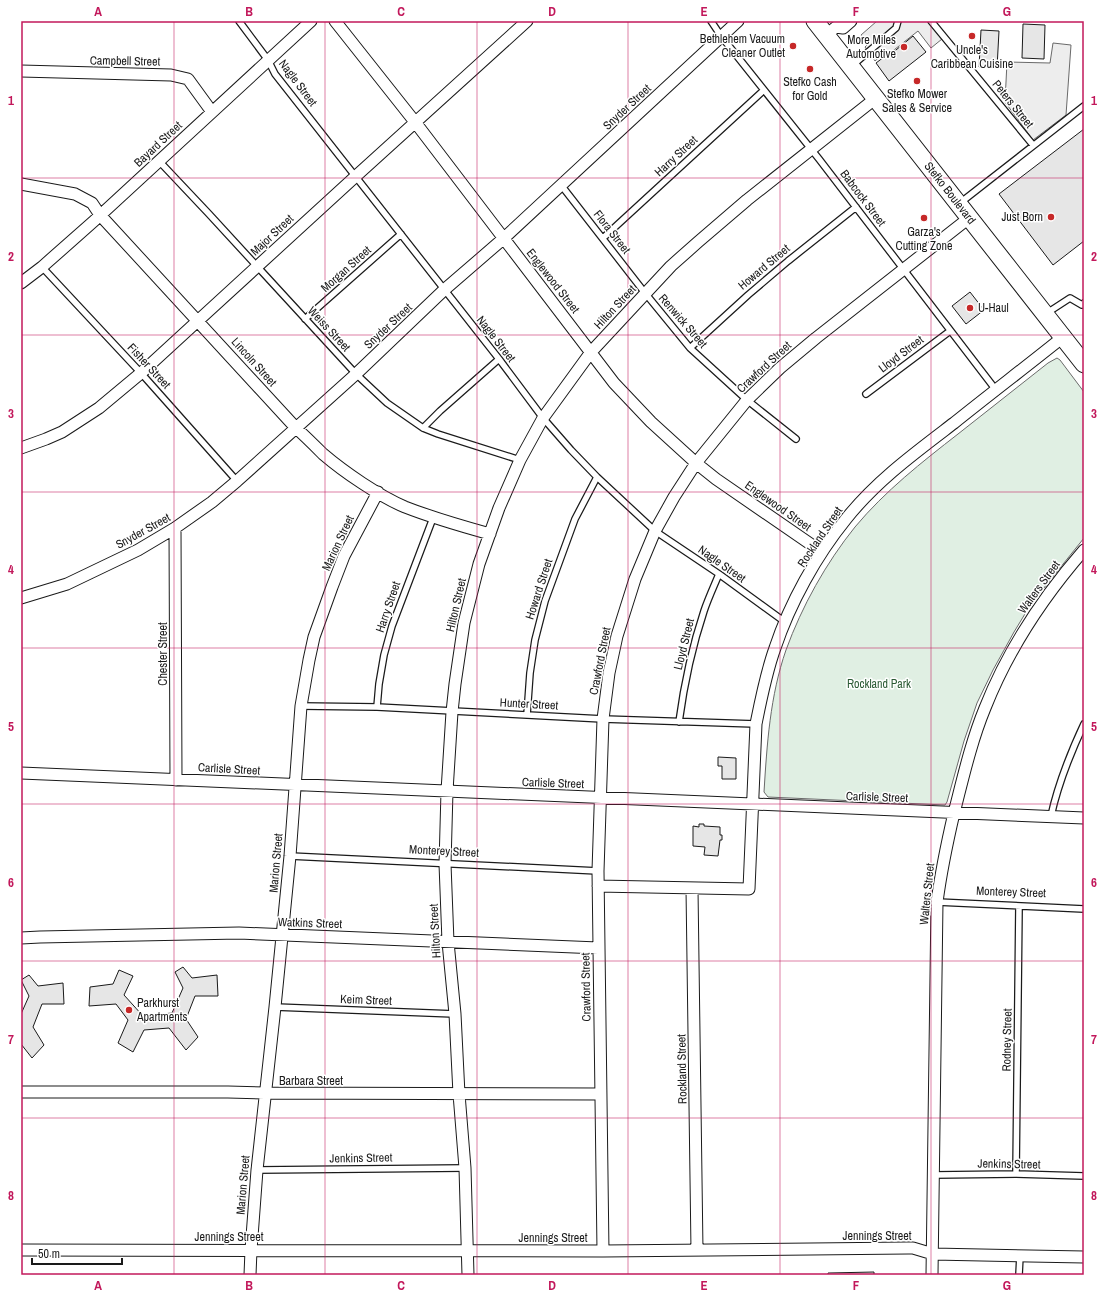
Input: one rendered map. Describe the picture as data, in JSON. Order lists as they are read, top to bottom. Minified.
{"streets":{"main road":["Stefko Boulevard"],"street":["Campbell Street","Snyder Street","Bayard Street","Major Street","Englewood Street","Hilton Street","Lincoln Street","Crawford Street","Rockland Street","Marion Street","Walters Street","Chester Street","Carlisle Street","Watkins Street","Barbara Street","Jennings Street"],"lane":["Nagle Street","Peters Street","Harry Street","Babcock Street","Flora Street","Howard Street","Morgan Street","Renwick Street","Weiss Street","Lloyd Street","Fisher Street","Hunter Street","Monterey Street","Keim Street","Rodney Street","Jenkins Street"]},"crossings":[["Campbell Street","Bayard Street"],["Nagle Street","Snyder Street"],["Nagle Street","Bayard Street"],["Nagle Street","Major Street"],["Nagle Street","Howard Street"],["Nagle Street","Morgan Street"],["Nagle Street","Hilton Street"],["Nagle Street","Lloyd Street"],["Nagle Street","Crawford Street"],["Nagle Street","Rockland Street"],["Snyder Street","Babcock Street"],["Snyder Street","Flora Street"],["Snyder Street","Englewood Street"],["Snyder Street","Weiss Street"],["Snyder Street","Lincoln Street"],["Snyder Street","Fisher Street"],["Snyder Street","Chester Street"],["Bayard Street","Weiss Street"],["Bayard Street","Lincoln Street"],["Bayard Street","Fisher Street"],["Harry Street","Babcock Street"],["Harry Street","Flora Street"],["Harry Street","Lincoln Street"],["Harry Street","Hunter Street"],["Stefko Boulevard","Hilton Street"],["Stefko Boulevard","Crawford Street"],["Stefko Boulevard","Rockland Street"],["Babcock Street","Howard Street"],["Babcock Street","Hilton Street"],["Babcock Street","Lloyd Street"],["Babcock Street","Crawford Street"],["Babcock Street","Rockland Street"],["Flora Street","Hilton Street"],["Flora Street","Renwick Street"],["Major Street","Englewood Street"],["Major Street","Weiss Street"],["Major Street","Lincoln Street"],["Major Street","Fisher Street"],["Howard Street","Renwick Street"],["Howard Street","Hunter Street"],["Morgan Street","Weiss Street"],["Englewood Street","Hilton Street"],["Englewood Street","Crawford Street"],["Englewood Street","Rockland Street"],["Hilton Street","Renwick Street"],["Hilton Street","Weiss Street"],["Hilton Street","Lincoln Street"],["Hilton Street","Hunter Street"],["Hilton Street","Carlisle Street"],["Hilton Street","Monterey Street"],["Hilton Street","Watkins Street"],["Hilton Street","Keim Street"],["Hilton Street","Barbara Street"],["Hilton Street","Jenkins Street"],["Hilton Street","Jennings Street"],["Renwick Street","Crawford Street"],["Lloyd Street","Hunter Street"],["Lincoln Street","Marion Street"],["Crawford Street","Hunter Street"],["Crawford Street","Carlisle Street"],["Crawford Street","Monterey Street"],["Crawford Street","Watkins Street"],["Crawford Street","Barbara Street"],["Crawford Street","Jennings Street"],["Rockland Street","Hunter Street"],["Rockland Street","Carlisle Street"],["Rockland Street","Jennings Street"],["Marion Street","Hunter Street"],["Marion Street","Carlisle Street"],["Marion Street","Monterey Street"],["Marion Street","Watkins Street"],["Marion Street","Keim Street"],["Marion Street","Barbara Street"],["Marion Street","Jenkins Street"],["Marion Street","Jennings Street"],["Walters Street","Carlisle Street"],["Walters Street","Monterey Street"],["Walters Street","Jenkins Street"],["Walters Street","Jennings Street"],["Chester Street","Carlisle Street"],["Monterey Street","Rodney Street"],["Rodney Street","Jenkins Street"]],"parks":["Rockland Park"],"places":["Uncle's Caribbean Cuisine","Bethlehem Vacuum Cleaner Outlet","More Miles Automotive","Stefko Cash for Gold","Stefko Mower Sales & Service","Just Born","Garza's Cutting Zone","U-Haul","Parkhurst Apartments"],"scale_bar":"50 m","grid":{"columns":["A","B","C","D","E","F","G"],"rows":["1","2","3","4","5","6","7","8"]}}
